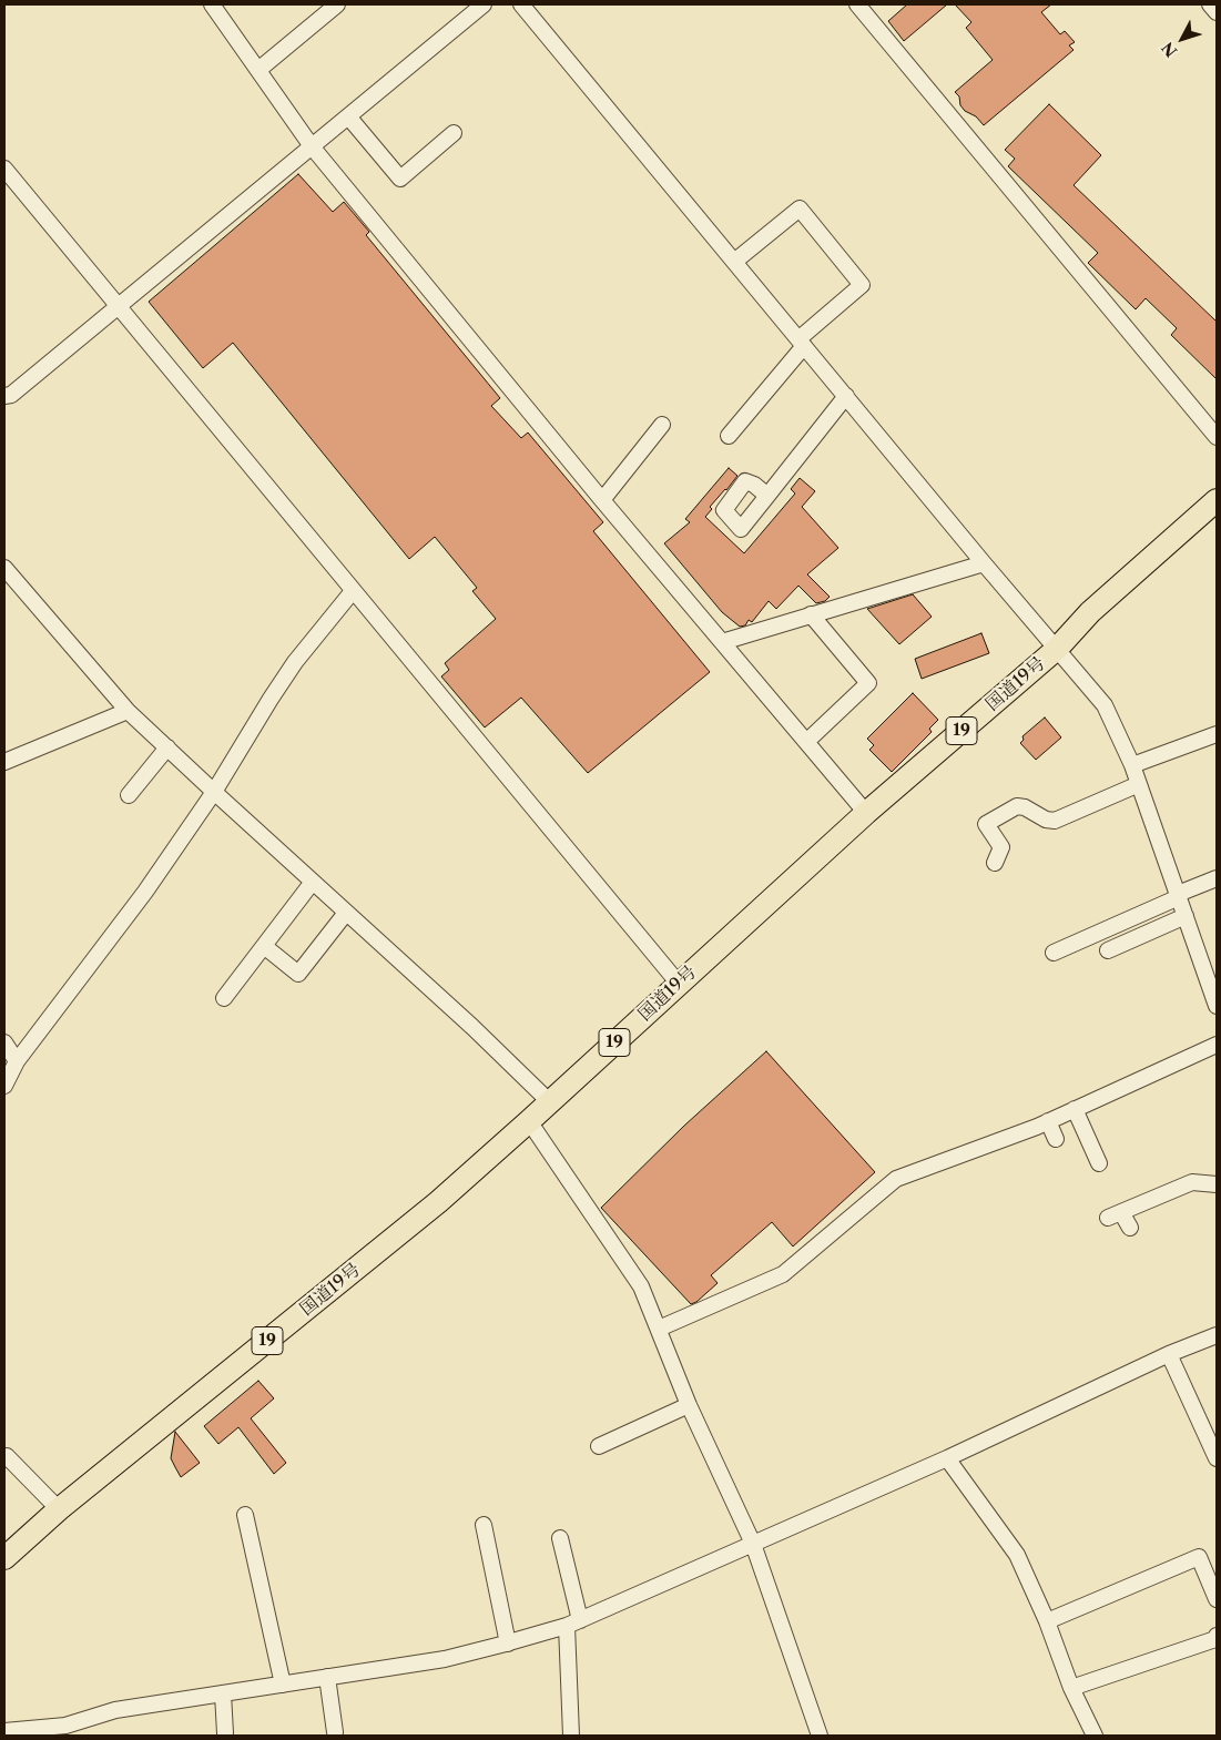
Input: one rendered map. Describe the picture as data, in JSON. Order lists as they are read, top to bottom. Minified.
{"streets":{"highway":["国道19号","19"]},"north":"bottom left"}
